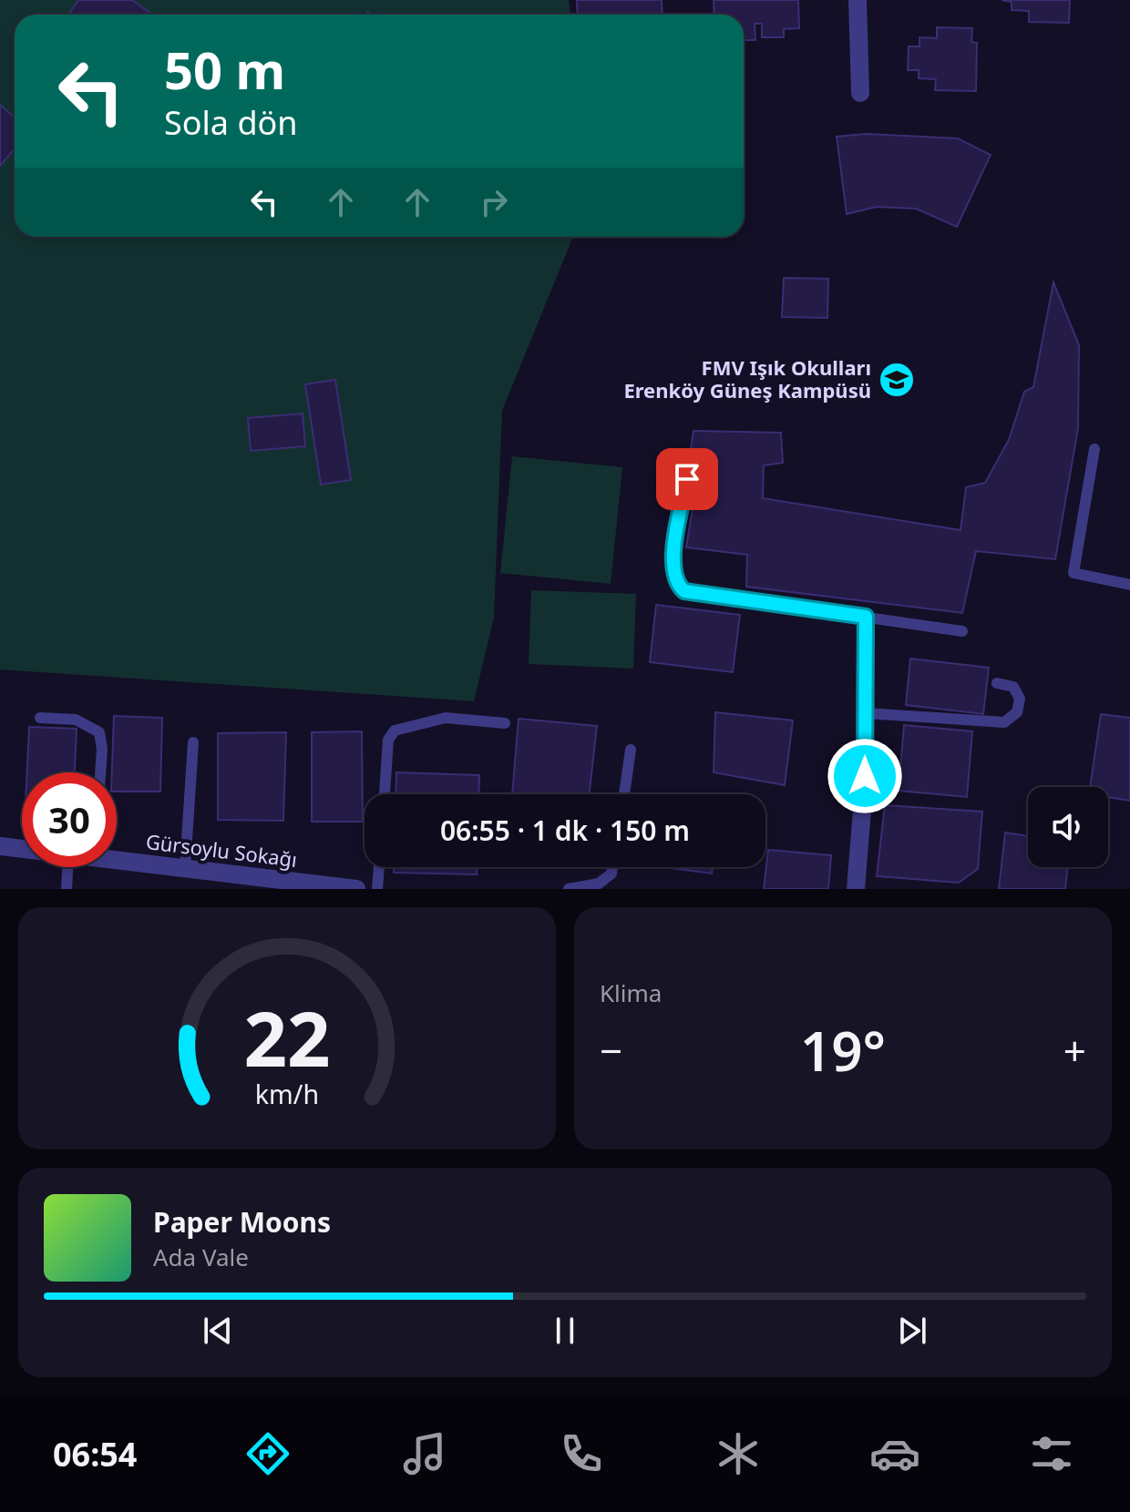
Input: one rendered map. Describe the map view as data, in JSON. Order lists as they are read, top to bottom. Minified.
{"streets":{"street":["Gürsoylu Sokağı"]},"places":{"school or university":["FMV Işık Okulları Erenköy Güneş Kampüsü"]},"page":{"turn":["50 m","Sola dön"],"limit":"30","trip":"06:55 · 1 dk · 150 m","tile":"Klima","heat":["−","19°","+"],"song":["Paper Moons","Ada Vale"],"tabs":"06:54","gauge":["22","km/h"]}}
